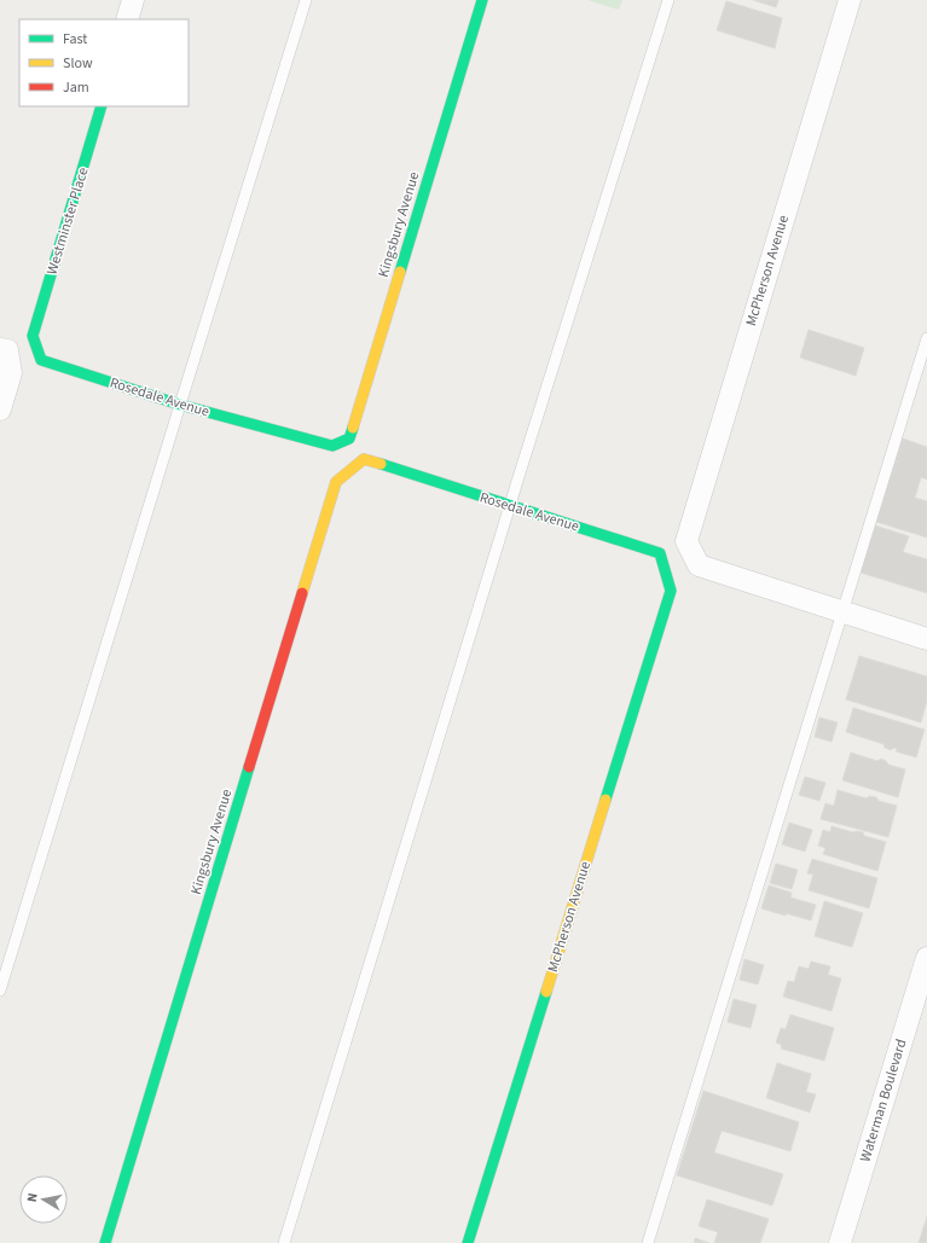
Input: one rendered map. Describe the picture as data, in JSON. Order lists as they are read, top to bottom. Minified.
{"streets":{"street":["Westminster Place","Kingsbury Avenue","McPherson Avenue","Rosedale Avenue","Waterman Boulevard"]},"crossings":[["Westminster Place","Rosedale Avenue"],["Kingsbury Avenue","Rosedale Avenue"],["McPherson Avenue","Rosedale Avenue"]],"legend":["Fast","Slow","Jam"],"north":"left"}
